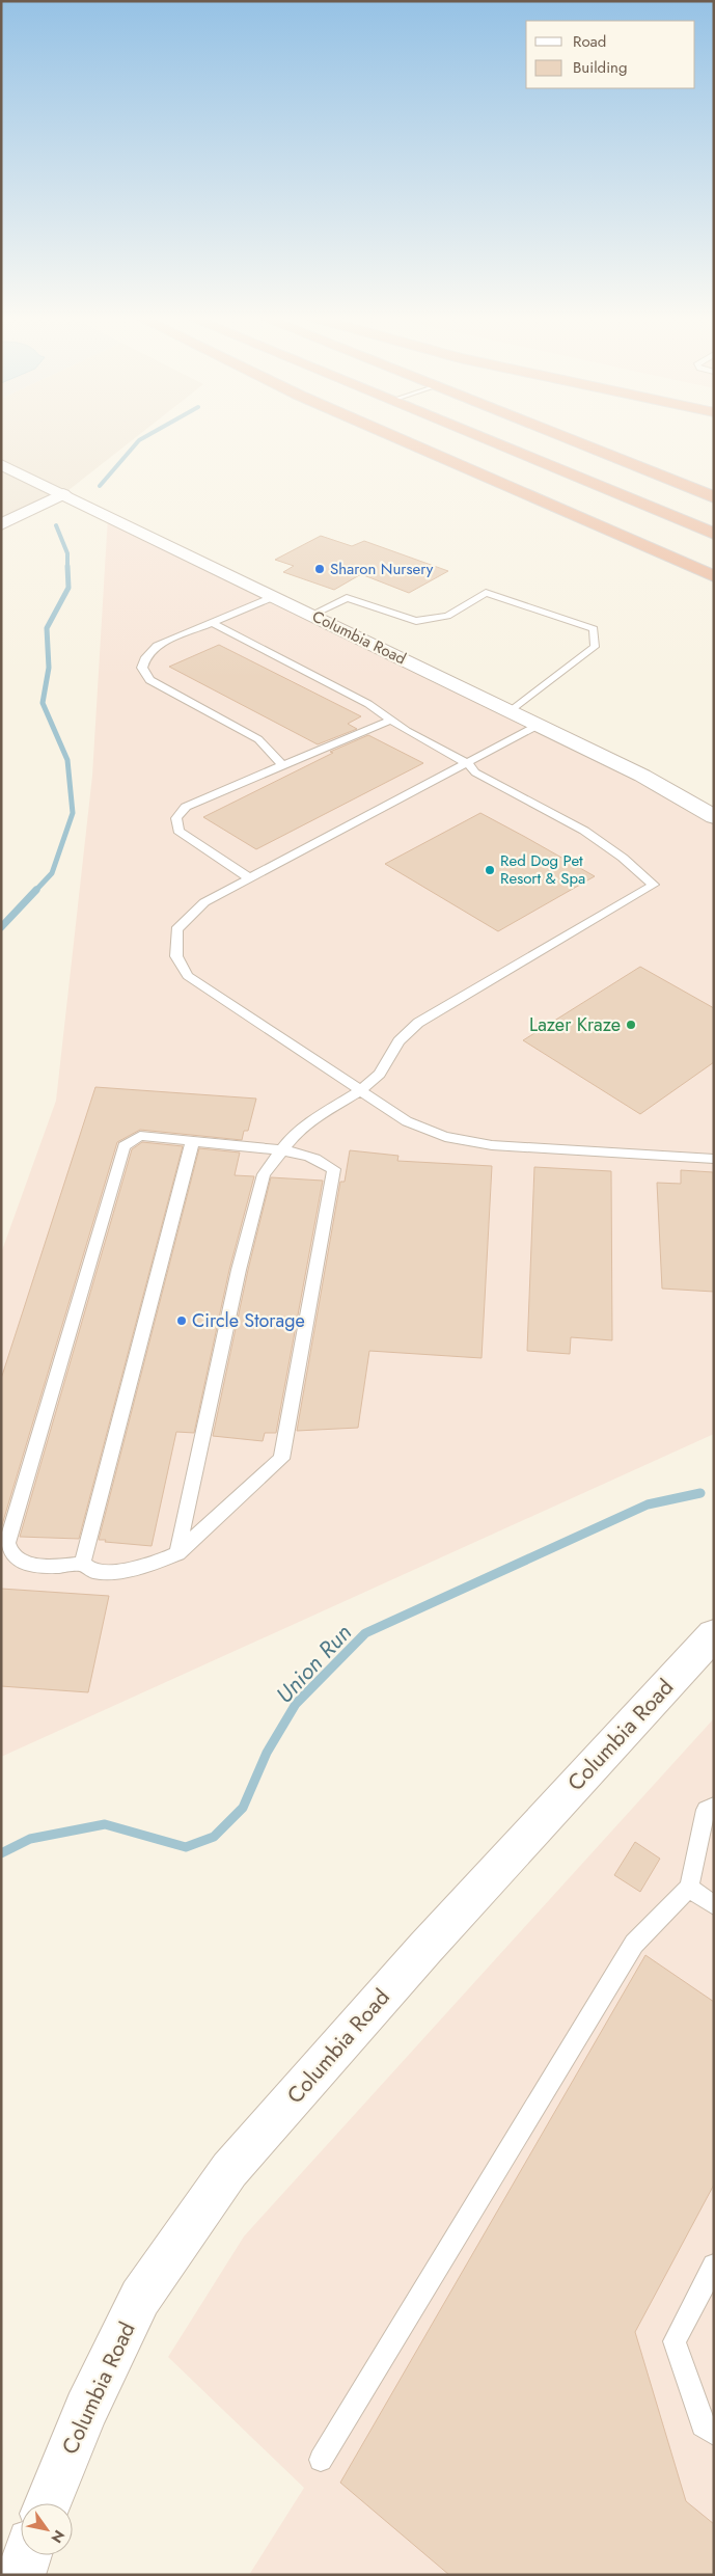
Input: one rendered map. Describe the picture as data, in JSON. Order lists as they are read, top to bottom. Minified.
{"streets":{"street":["Columbia Road"]},"water":["Union Run"],"places":["Sharon Nursery","Red Dog Pet Resort & Spa","Lazer Kraze","Circle Storage"],"legend":["Road","Building"],"north":"bottom right"}
